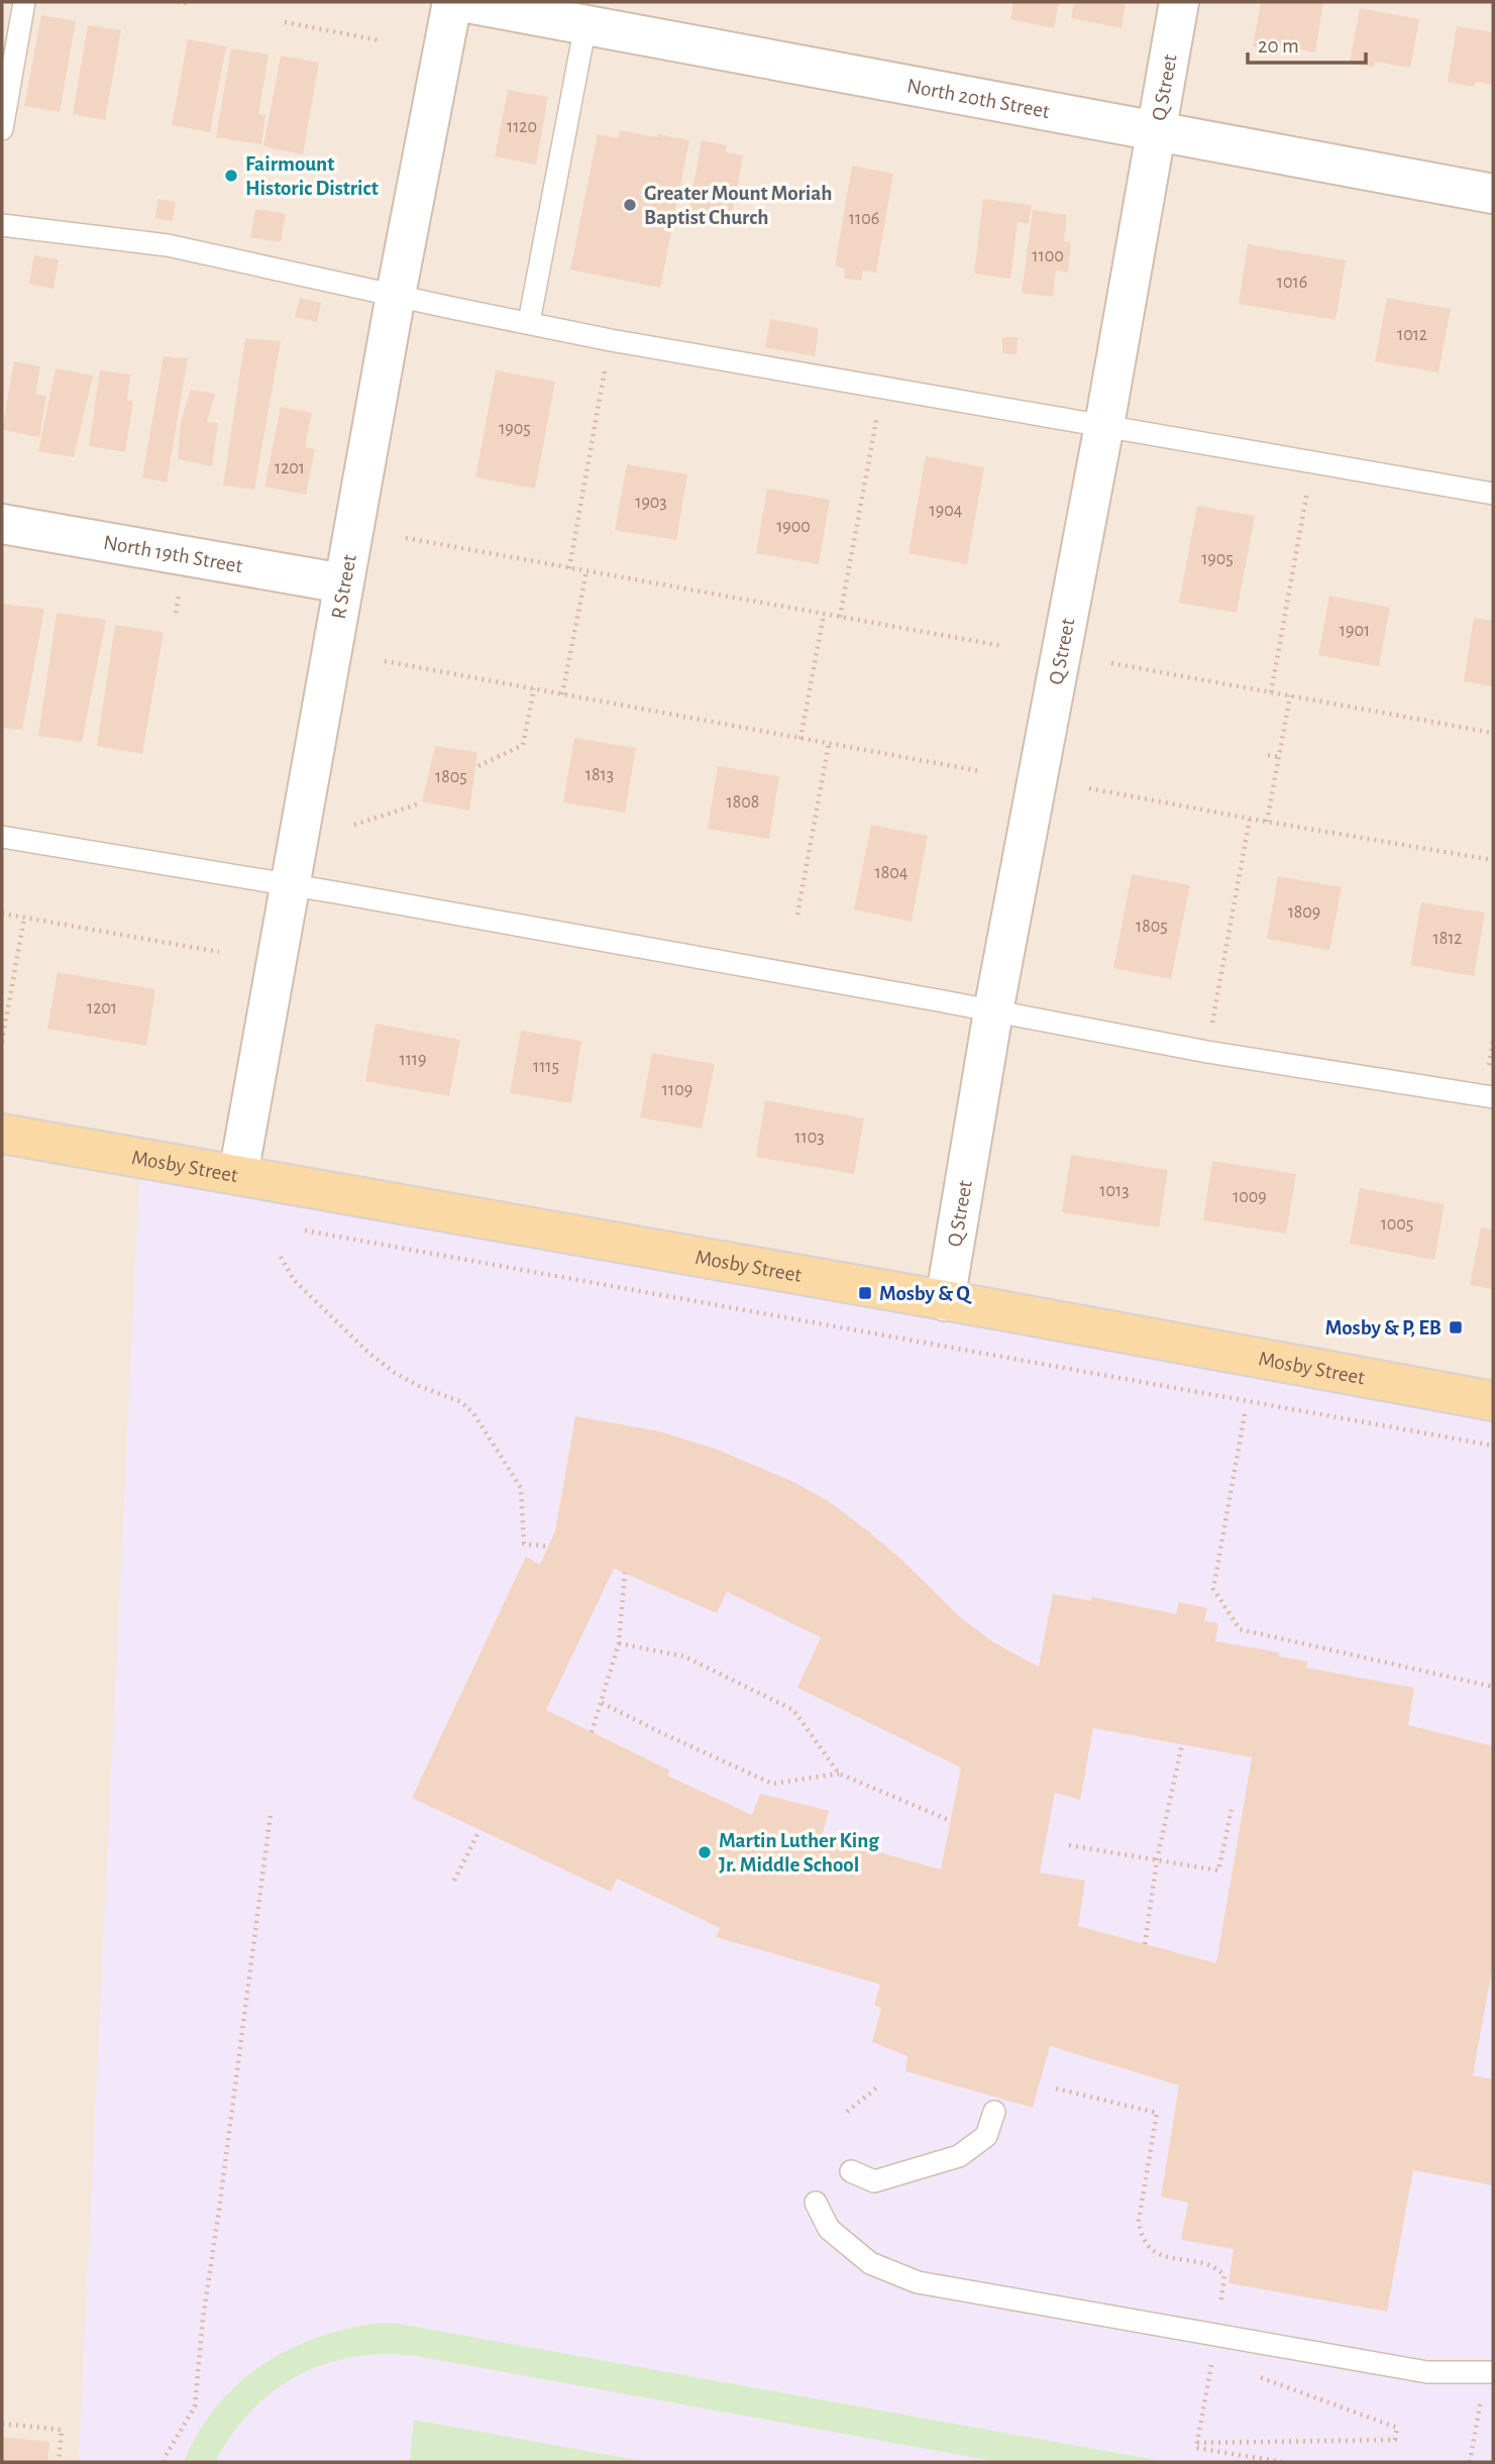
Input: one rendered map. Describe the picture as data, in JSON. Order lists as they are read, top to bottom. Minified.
{"streets":{"main road":["Mosby Street"],"street":["Q Street","North 20th Street","North 19th Street","R Street"]},"crossings":[["Q Street","North 20th Street"],["Q Street","Mosby Street"],["North 19th Street","R Street"],["R Street","Mosby Street"]],"places":{"other":["Fairmount Historic District","Greater Mount Moriah Baptist Church","Martin Luther King Jr. Middle School"],"transit":["Mosby & Q","Mosby & P, EB"]},"house_numbers":["1120","1106","1100","1016","1012","1905","1201","1903","1904","1900","1905","1901","1813","1805","1808","1804","1809","1805","1812","1201","1119","1115","1109","1103","1013","1009","1005"],"scale_bar":"20 m"}
